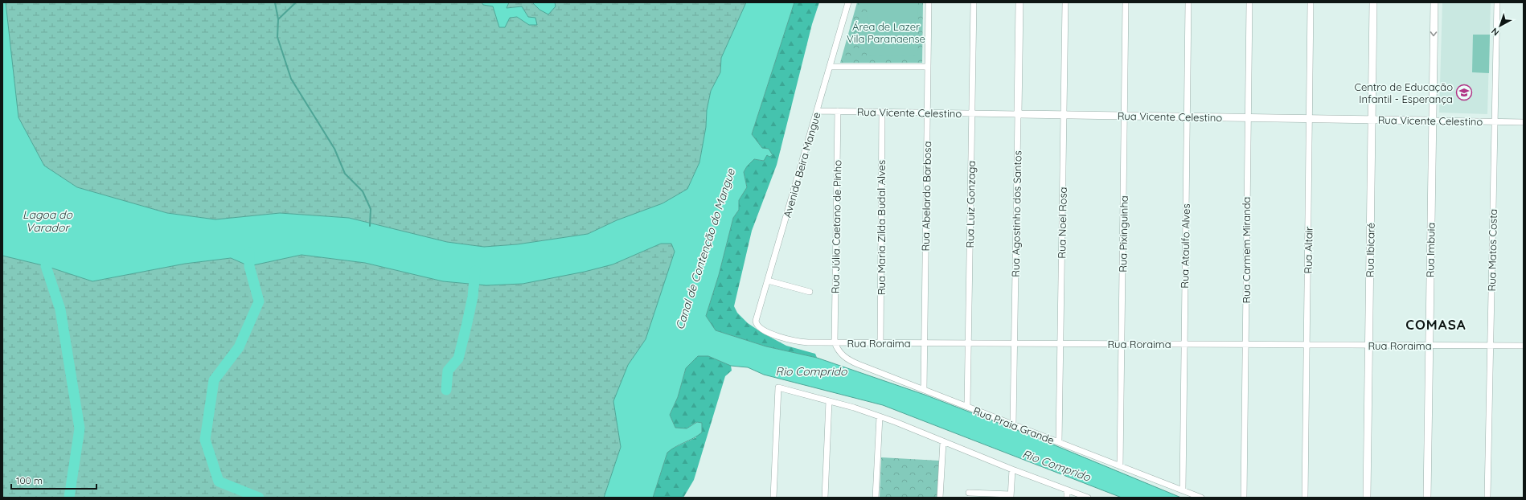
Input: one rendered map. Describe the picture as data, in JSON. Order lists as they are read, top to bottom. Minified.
{"streets":{"street":["Rua Vicente Celestino","Avenida Beira Mangue","Rua Abelardo Barbosa","Rua Luiz Gonzaga","Rua Agostinho dos Santos","Rua Noel Rosa","Rua Júlia Caetano de Pinho","Rua Maria Zilda Budal Alves","Rua Pixinguinha","Rua Ataulfo Alves","Rua Carmem Miranda","Rua Altair","Rua Ibicaré","Rua Imbuia","Rua Matos Costa","Rua Roraima","Rua Praia Grande"]},"crossings":[["Rua Vicente Celestino","Avenida Beira Mangue"],["Rua Vicente Celestino","Rua Abelardo Barbosa"],["Rua Vicente Celestino","Rua Luiz Gonzaga"],["Rua Vicente Celestino","Rua Agostinho dos Santos"],["Rua Vicente Celestino","Rua Noel Rosa"],["Rua Vicente Celestino","Rua Júlia Caetano de Pinho"],["Rua Vicente Celestino","Rua Maria Zilda Budal Alves"],["Rua Vicente Celestino","Rua Pixinguinha"],["Rua Vicente Celestino","Rua Ataulfo Alves"],["Rua Vicente Celestino","Rua Carmem Miranda"],["Rua Vicente Celestino","Rua Altair"],["Rua Vicente Celestino","Rua Ibicaré"],["Rua Vicente Celestino","Rua Imbuia"],["Rua Vicente Celestino","Rua Matos Costa"],["Avenida Beira Mangue","Rua Roraima"],["Rua Abelardo Barbosa","Rua Roraima"],["Rua Abelardo Barbosa","Rua Praia Grande"],["Rua Luiz Gonzaga","Rua Roraima"],["Rua Luiz Gonzaga","Rua Praia Grande"],["Rua Agostinho dos Santos","Rua Roraima"],["Rua Agostinho dos Santos","Rua Praia Grande"],["Rua Noel Rosa","Rua Roraima"],["Rua Noel Rosa","Rua Praia Grande"],["Rua Júlia Caetano de Pinho","Rua Roraima"],["Rua Júlia Caetano de Pinho","Rua Praia Grande"],["Rua Maria Zilda Budal Alves","Rua Roraima"],["Rua Pixinguinha","Rua Roraima"],["Rua Pixinguinha","Rua Praia Grande"],["Rua Ataulfo Alves","Rua Roraima"],["Rua Ataulfo Alves","Rua Praia Grande"],["Rua Carmem Miranda","Rua Roraima"],["Rua Altair","Rua Roraima"],["Rua Ibicaré","Rua Roraima"],["Rua Imbuia","Rua Roraima"],["Rua Matos Costa","Rua Roraima"],["Rua Roraima","Rua Praia Grande"]],"districts":["COMASA"],"water":["Lagoa do Varador","Canal de Contenção do Mangue","Rio Comprido"],"parks":["Área de Lazer Vila Paranaense"],"places":{"school or university":["Centro de Educação Infantil - Esperança"]},"scale_bar":"100 m","north":"bottom left"}
